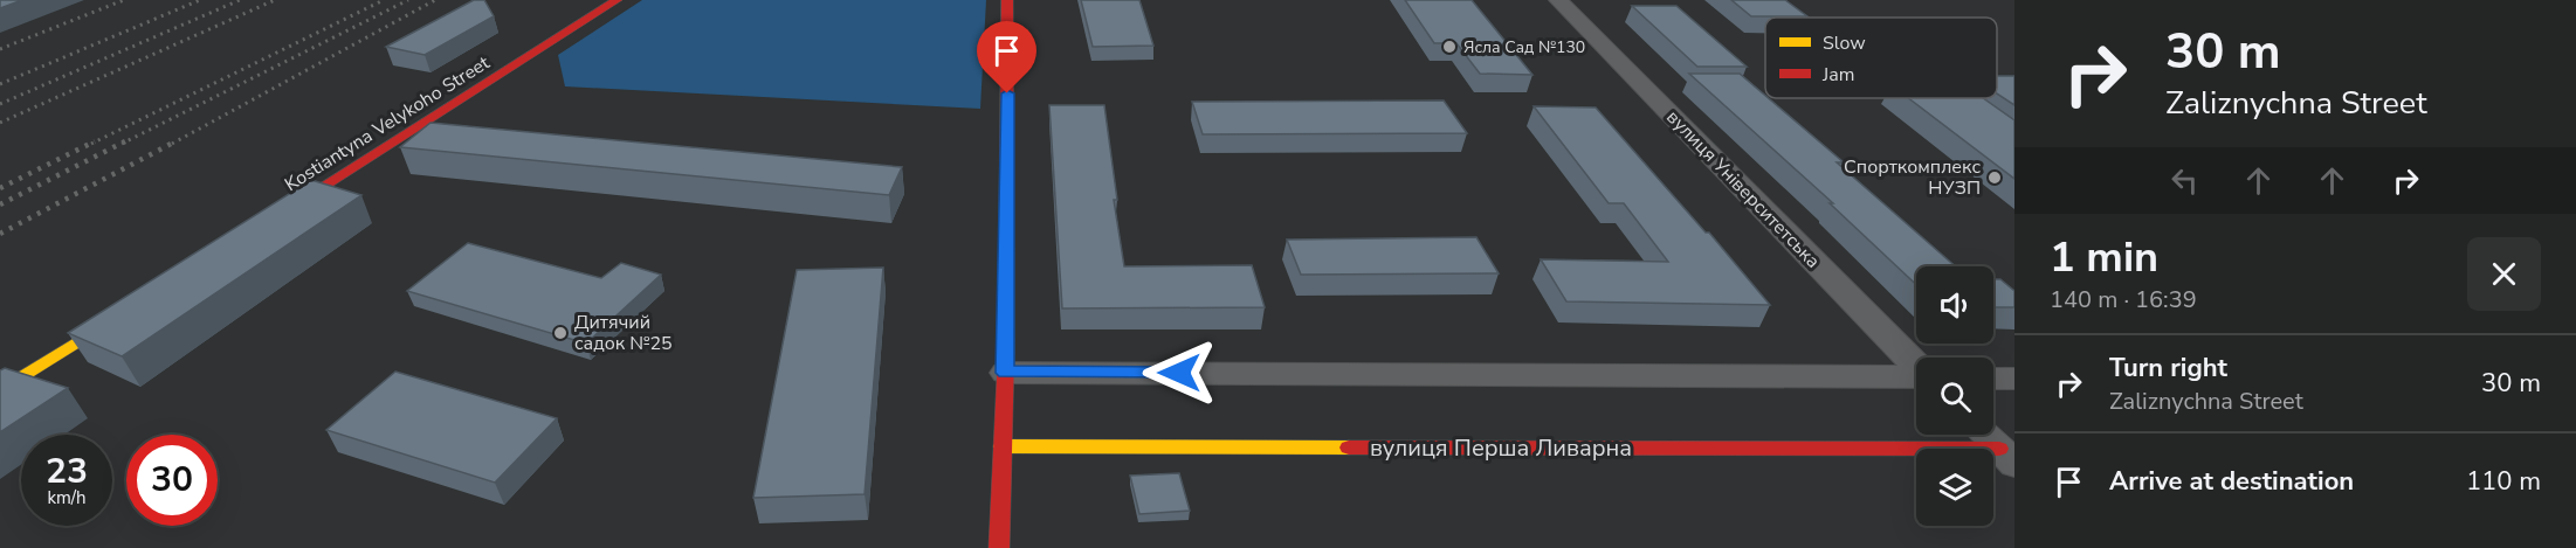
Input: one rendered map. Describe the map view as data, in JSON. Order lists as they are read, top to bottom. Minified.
{"streets":{"street":["Kostiantyna Velykoho Street","вулиця Університетська","вулиця Перша Ливарна"]},"places":["Ясла Сад №130","Спорткомплекс НУЗП","Дитячий садок №25"],"legend":["Slow","Jam"],"page":{"turn":["30 m","Zaliznychna Street"],"heading":["1 min","140 m · 16:39"],"list":[{"name":"Turn right","note":"Zaliznychna Street","value":"30 m"},{"name":"Arrive at destination","value":"110 m"}],"speed":"23 km/h","limit":"30"}}
